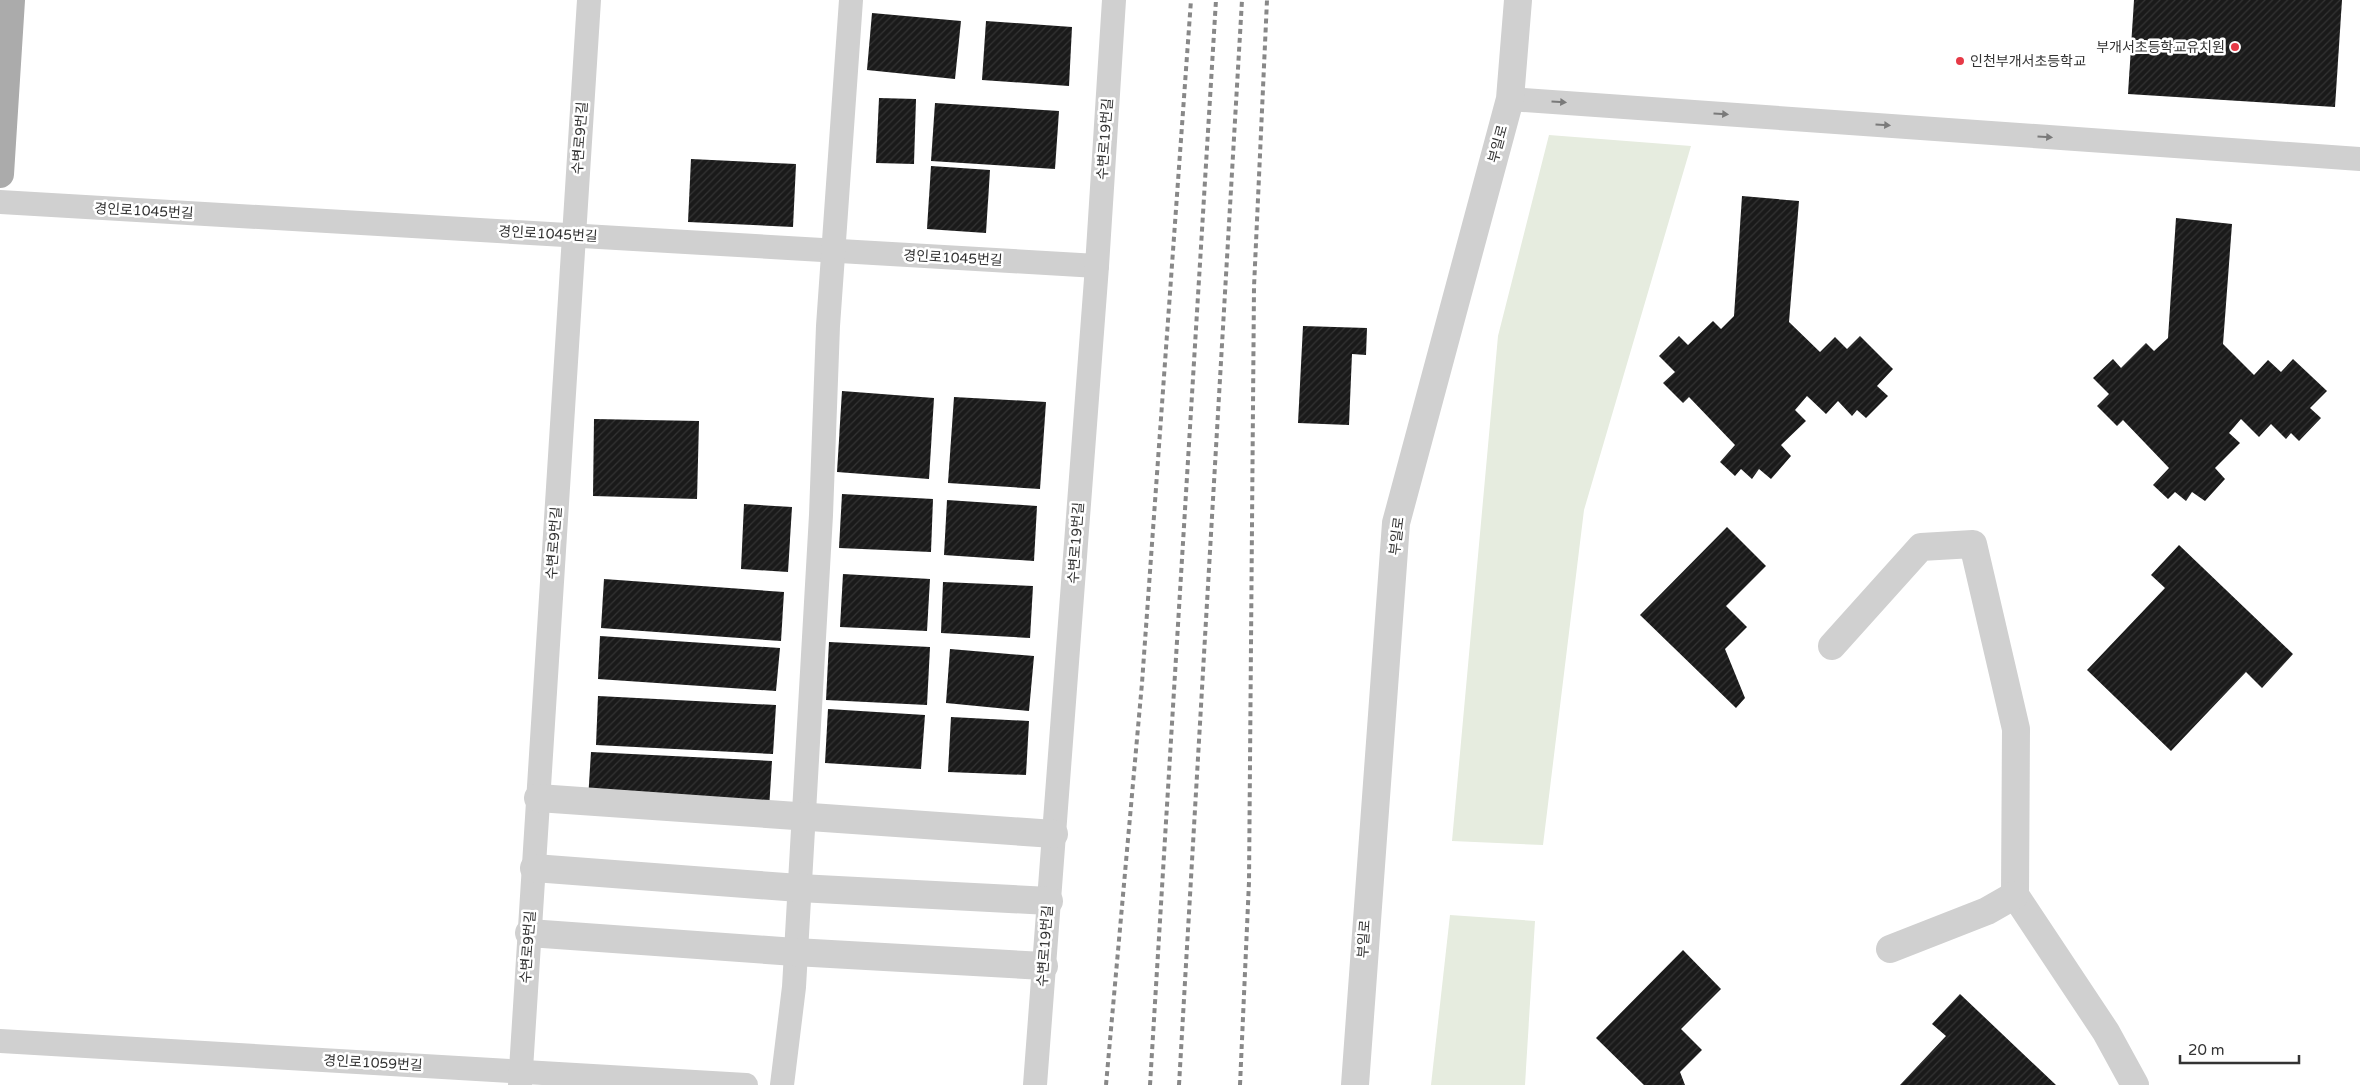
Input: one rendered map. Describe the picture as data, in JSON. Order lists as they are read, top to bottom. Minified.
{"streets":{"street":["부일로"],"lane":["수변로9번길","수변로19번길","경인로1045번길","경인로1059번길"]},"crossings":[["수변로9번길","경인로1045번길"],["수변로9번길","경인로1059번길"],["수변로19번길","경인로1045번길"]],"places":["부개서초등학교유치원","인천부개서초등학교"],"scale_bar":"20 m"}
